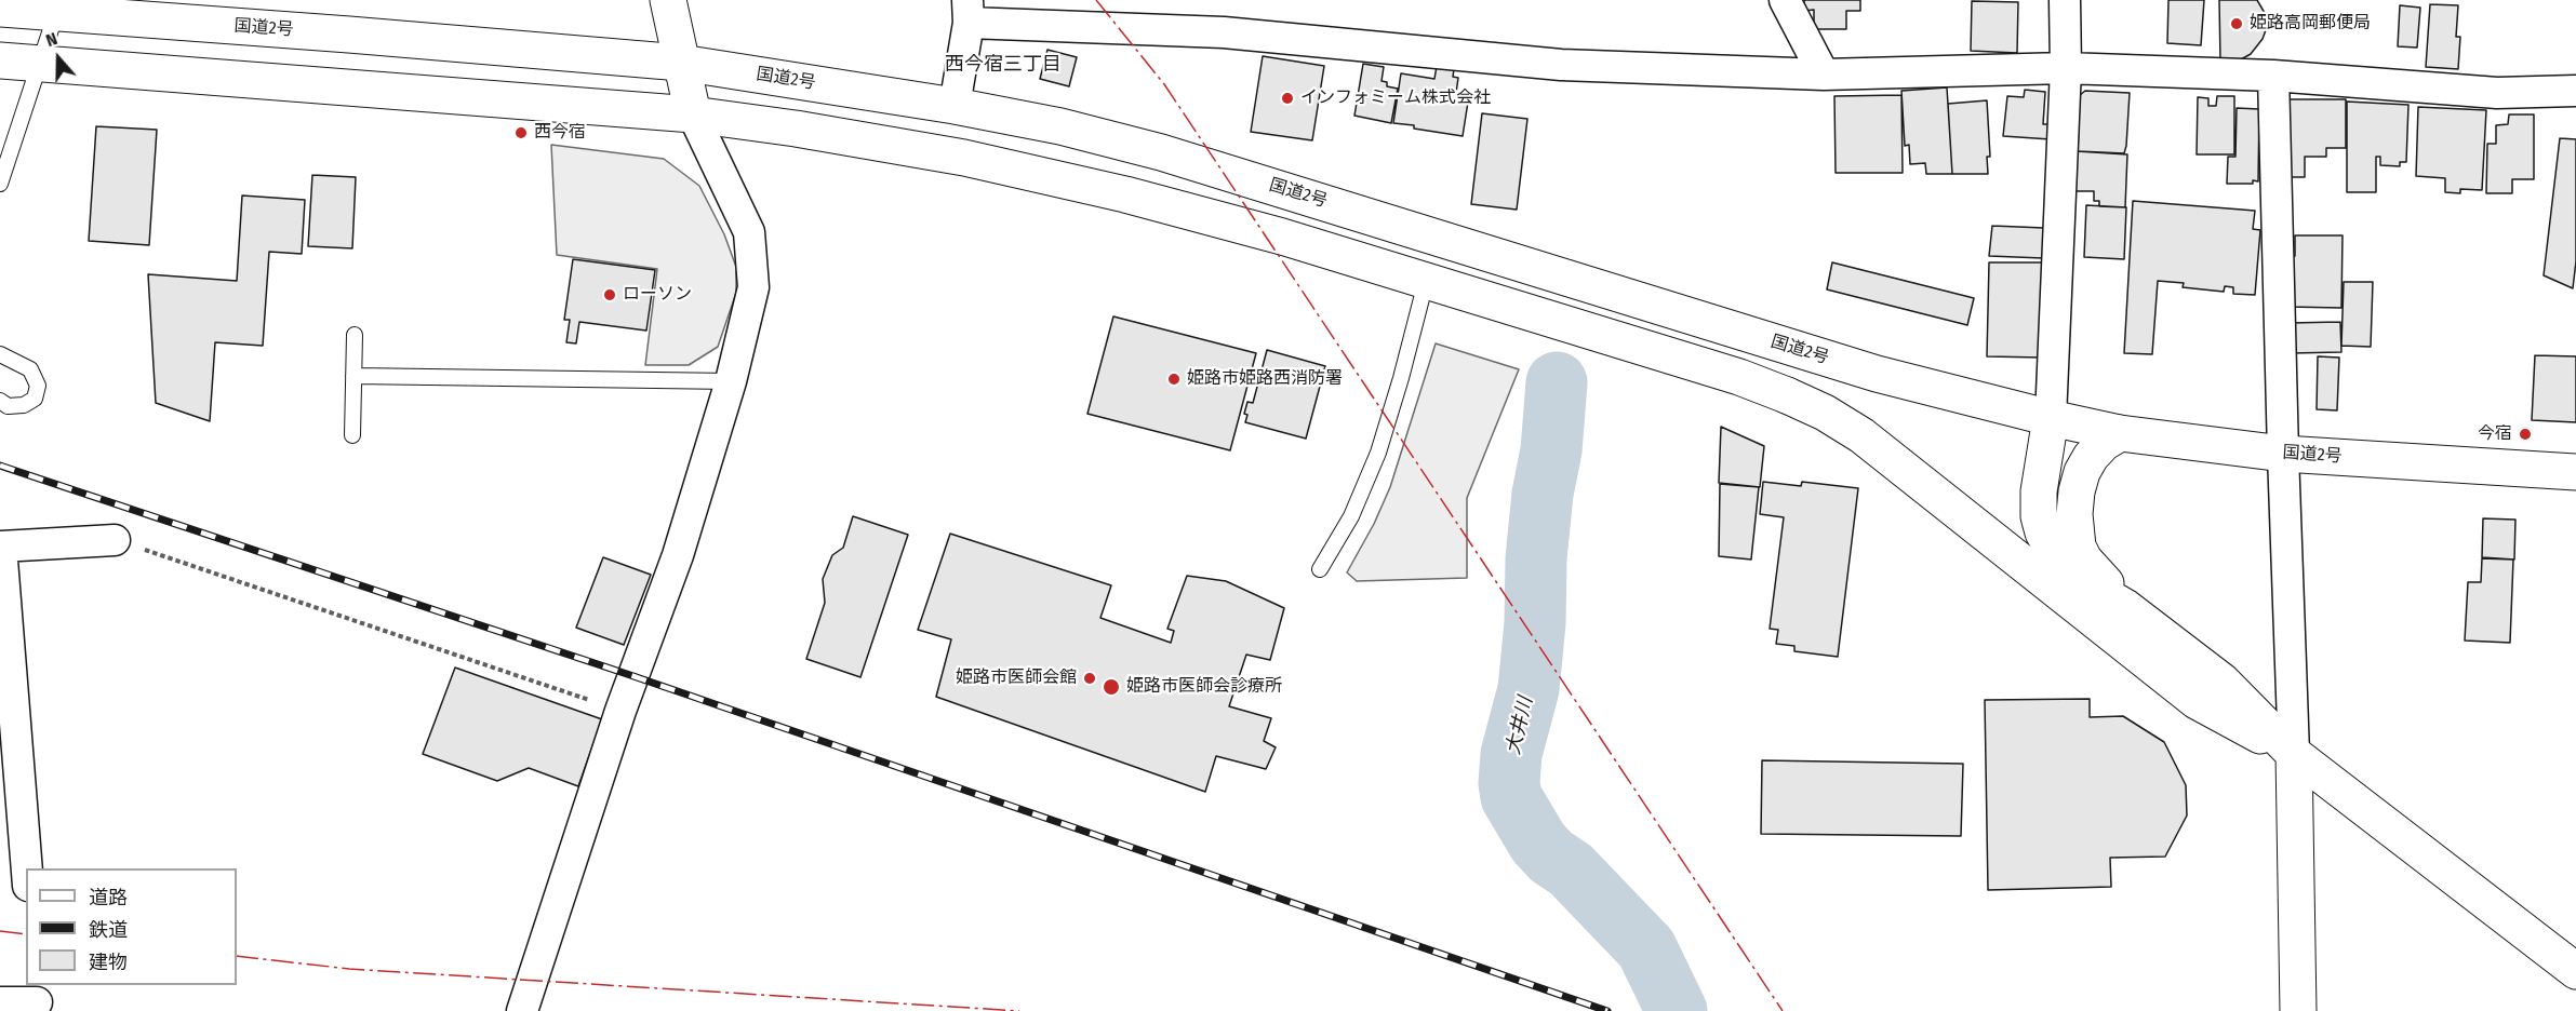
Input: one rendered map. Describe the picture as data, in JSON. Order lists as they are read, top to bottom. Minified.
{"streets":{"main road":["国道2号"]},"districts":["西今宿三丁目"],"water":["大井川"],"places":["姫路高岡郵便局","インフォミーム株式会社","西今宿","ローソン","姫路市姫路西消防署","今宿","姫路市医師会館","姫路市医師会診療所"],"legend":["道路","鉄道","建物"],"north":"top"}
